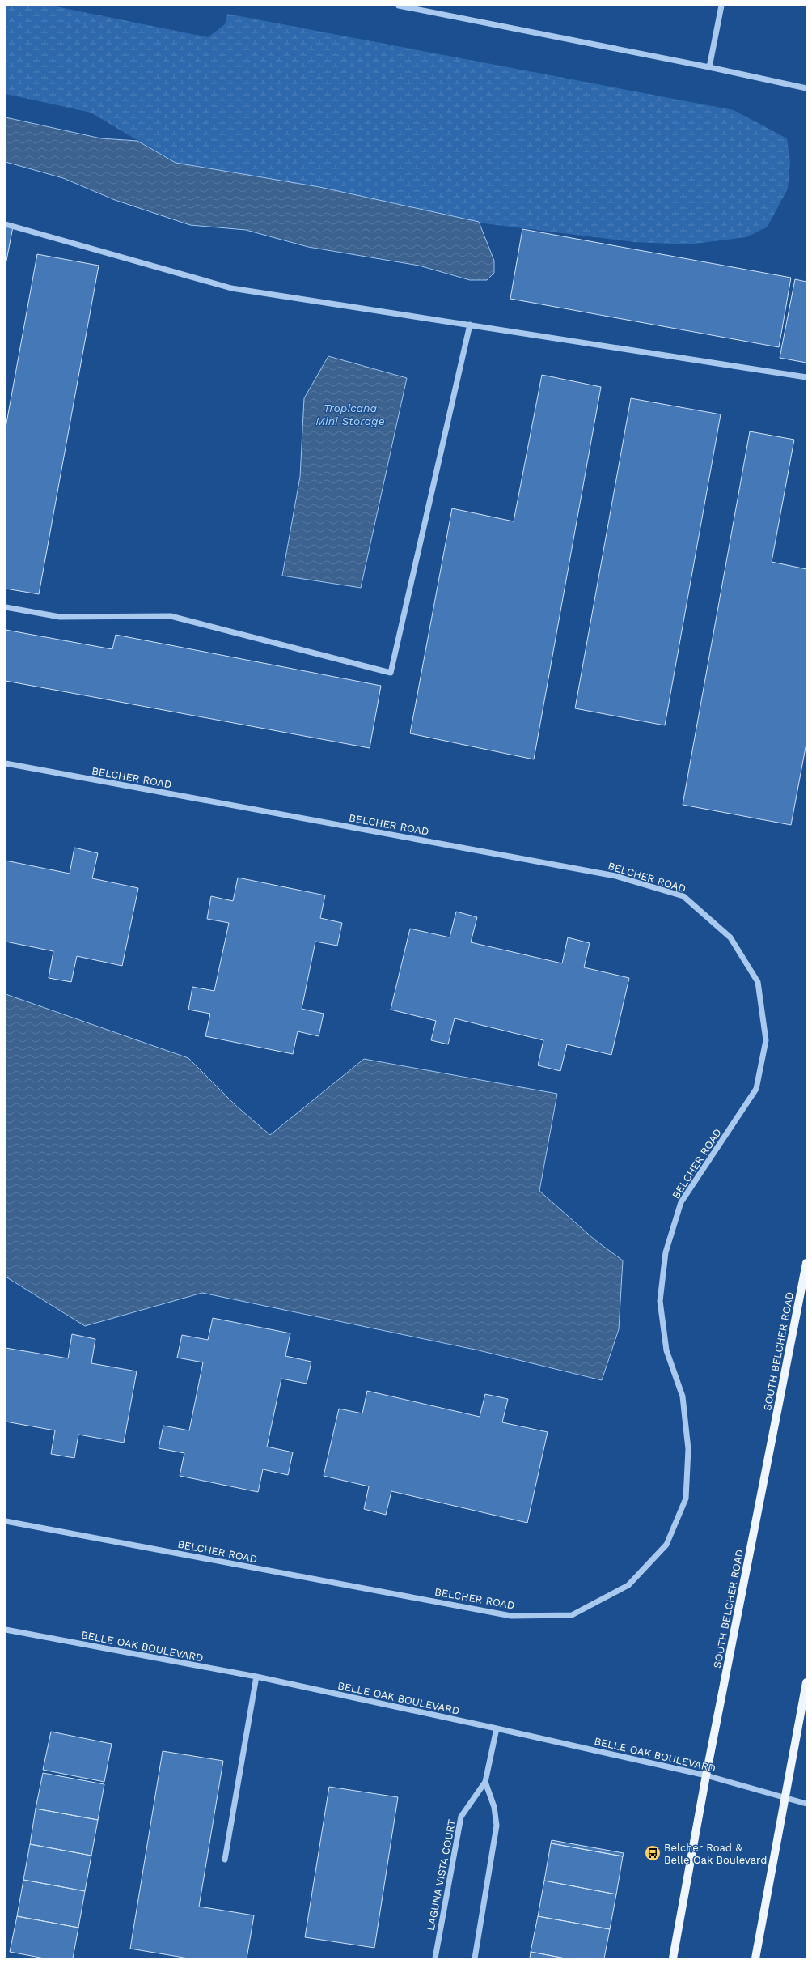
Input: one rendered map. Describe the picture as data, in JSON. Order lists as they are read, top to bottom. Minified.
{"streets":{"main road":["SOUTH BELCHER ROAD"],"street":["BELCHER ROAD","BELLE OAK BOULEVARD","LAGUNA VISTA COURT"]},"crossings":[["SOUTH BELCHER ROAD","BELLE OAK BOULEVARD"],["BELLE OAK BOULEVARD","LAGUNA VISTA COURT"]],"water":["Tropicana Mini Storage"],"places":{"bus stop":["Belcher Road & Belle Oak Boulevard"]}}
